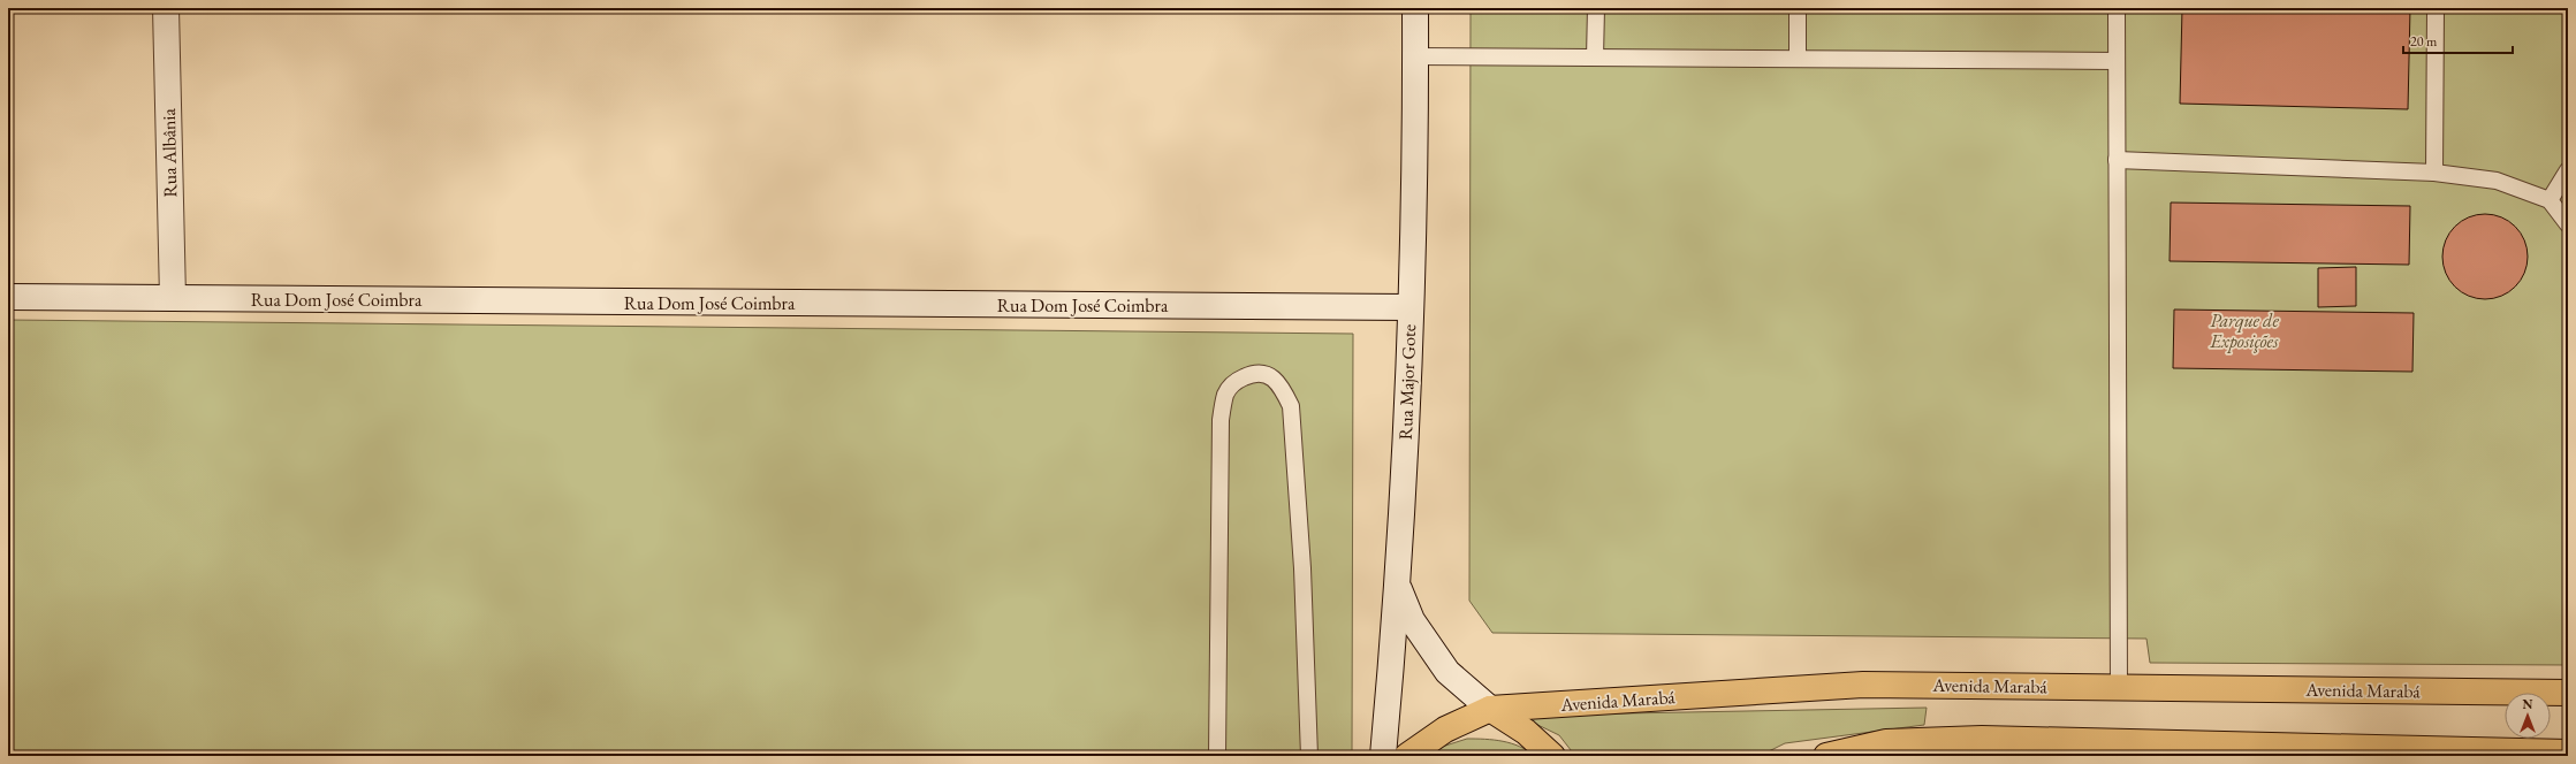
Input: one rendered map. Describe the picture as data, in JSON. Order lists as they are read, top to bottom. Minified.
{"streets":{"main road":["Avenida Marabá"],"street":["Rua Albânia","Rua Dom José Coimbra","Rua Major Gote"]},"crossings":[["Rua Albânia","Rua Dom José Coimbra"],["Rua Dom José Coimbra","Rua Major Gote"]],"parks":["Parque de Exposições"],"scale_bar":"20 m","north":"top"}
